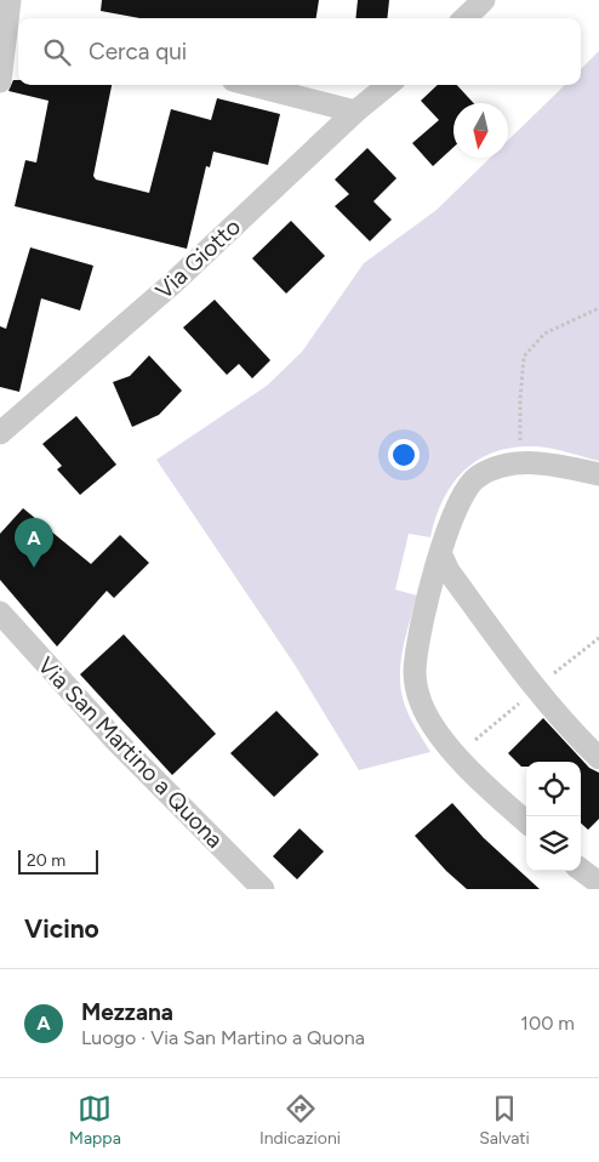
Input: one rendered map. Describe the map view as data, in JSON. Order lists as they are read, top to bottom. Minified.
{"streets":{"street":["Via Giotto","Via San Martino a Quona"]},"scale_bar":"20 m","north":"bottom","page":{"search":"Cerca qui","pins":"A","scale":"20 m","heading":"Vicino","list":[{"mark":"A","name":"Mezzana","note":"Luogo · Via San Martino a Quona","value":"100 m"}],"nav":["Mappa","Indicazioni","Salvati"]}}
